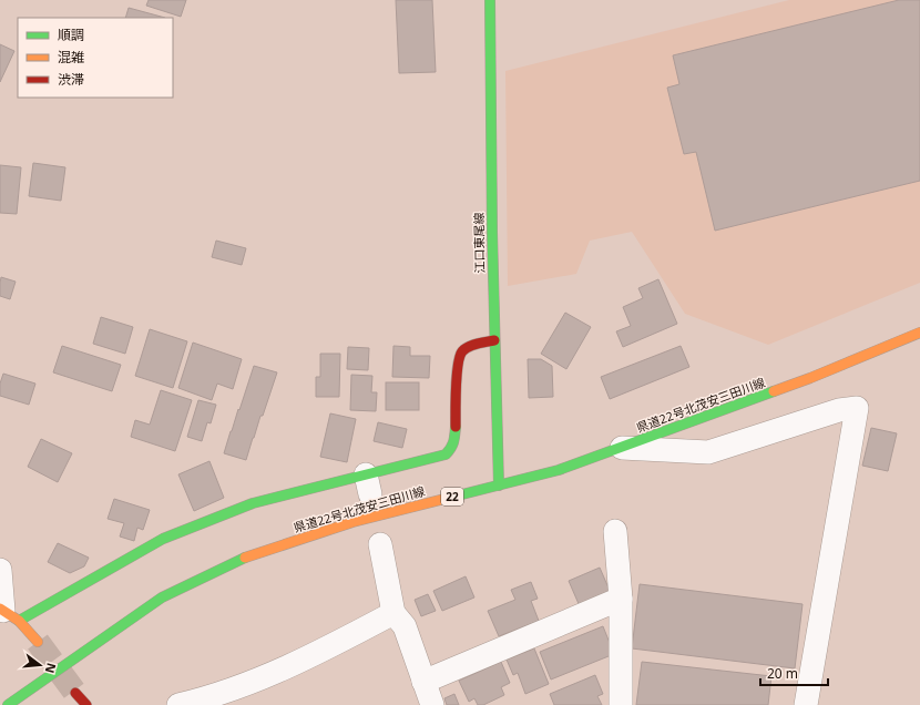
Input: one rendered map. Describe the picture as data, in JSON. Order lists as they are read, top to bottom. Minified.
{"streets":{"main road":["江口東尾線","県道22号北茂安三田川線","22"]},"crossings":[["江口東尾線","県道22号北茂安三田川線"]],"legend":["順調","混雑","渋滞"],"scale_bar":"20 m","north":"right"}
